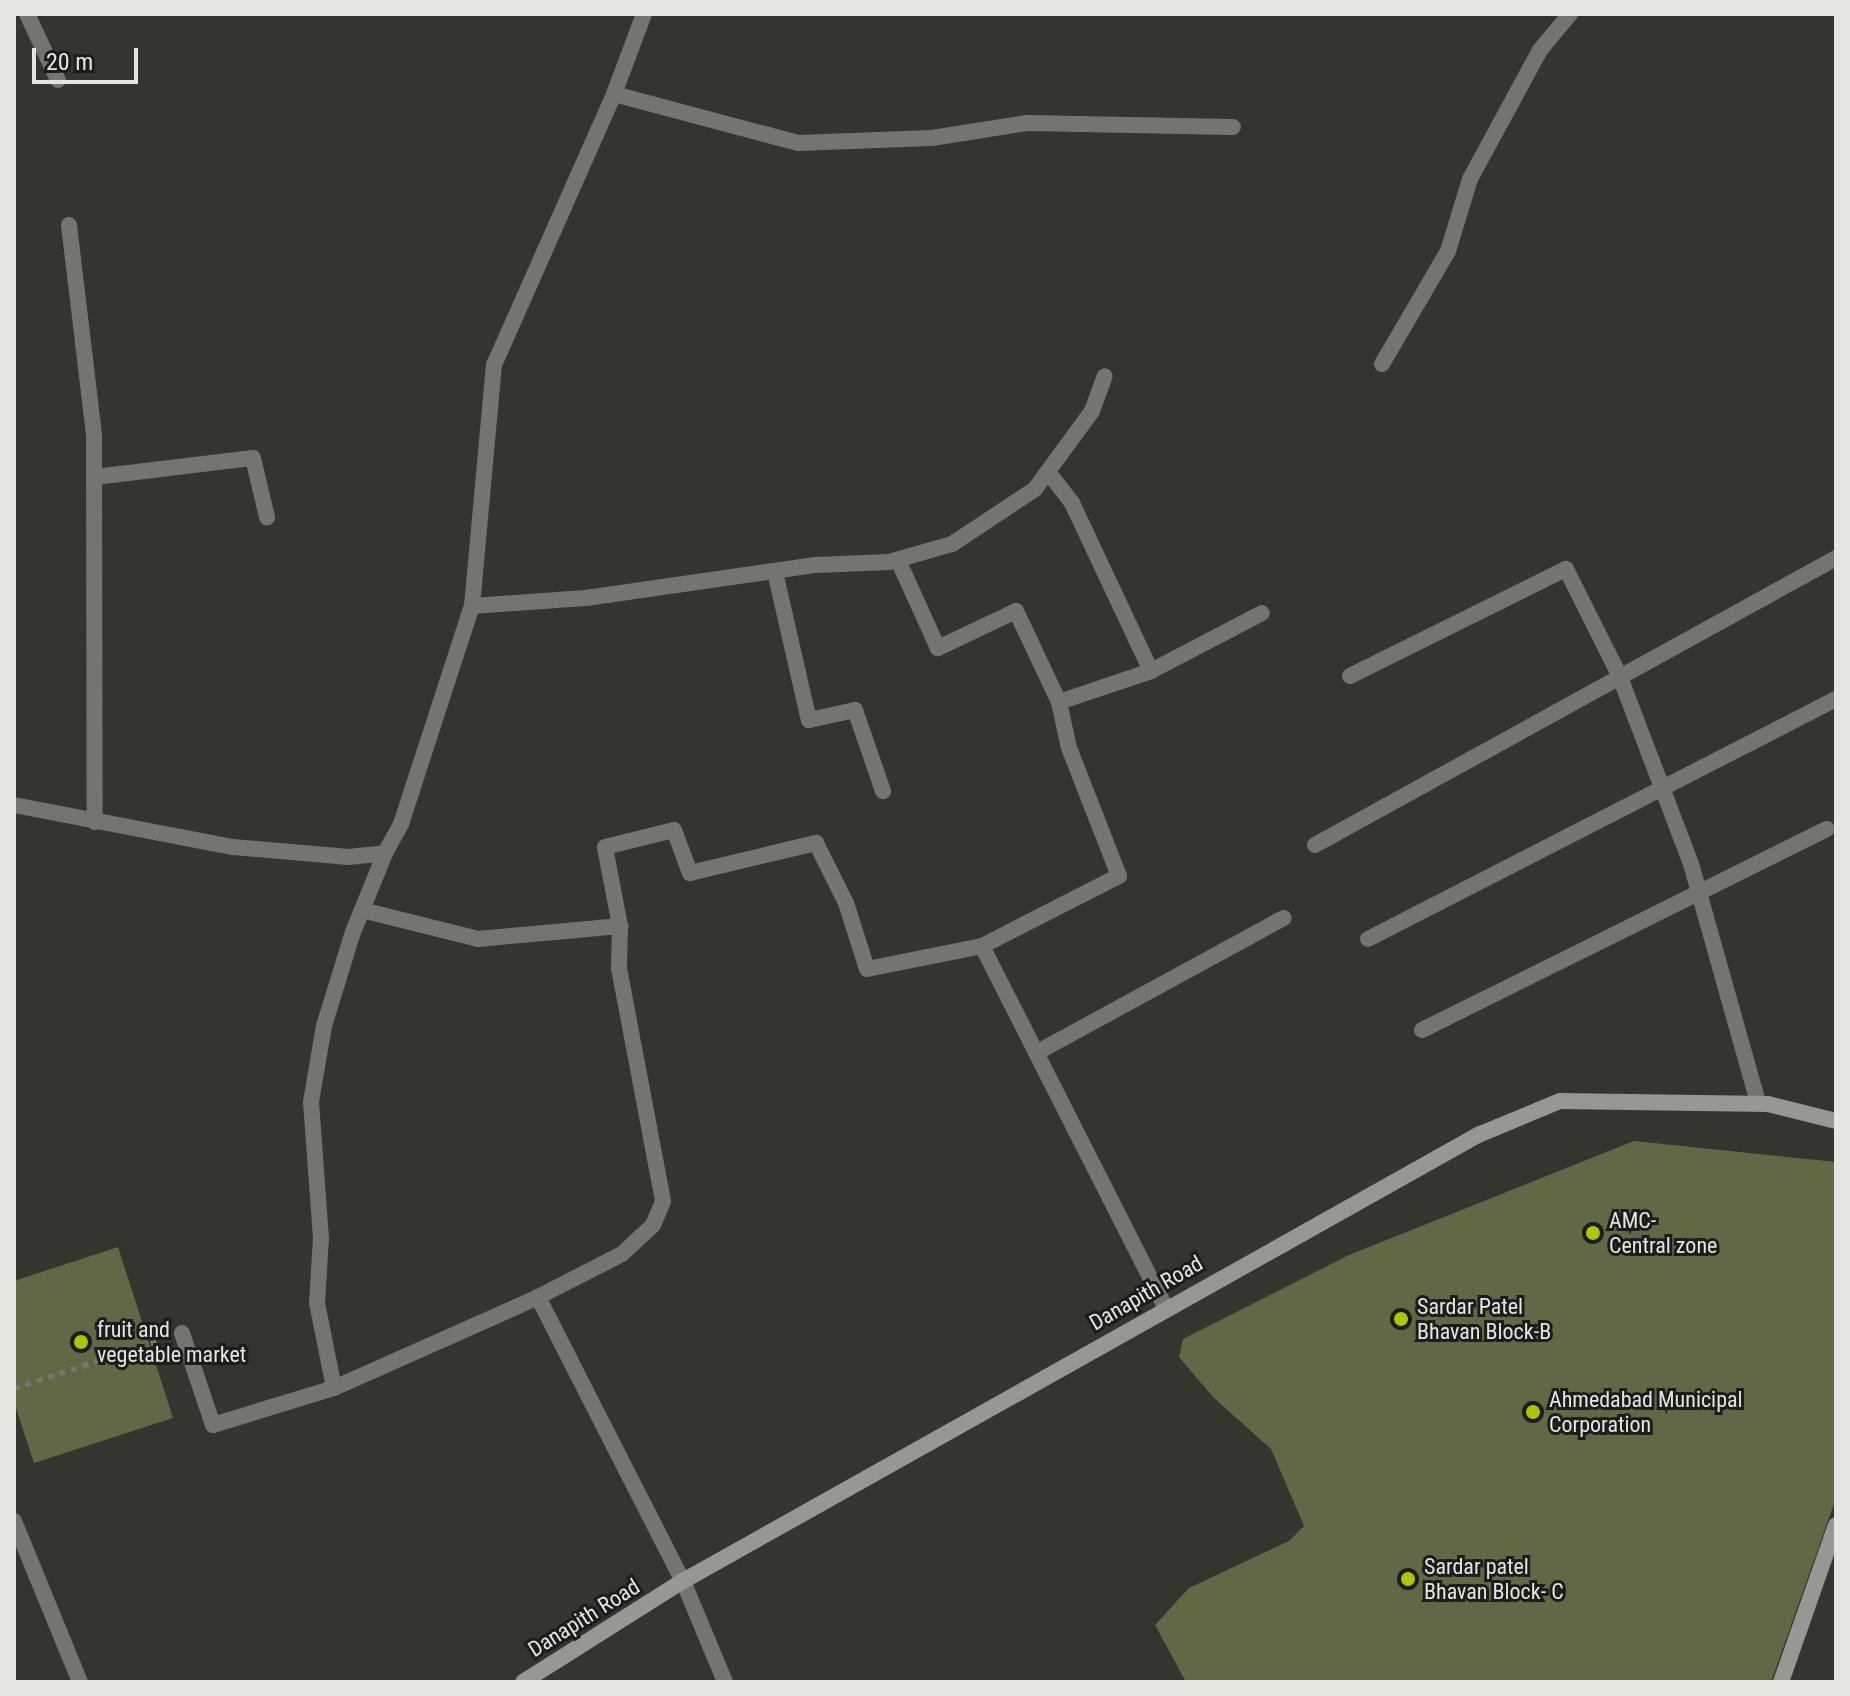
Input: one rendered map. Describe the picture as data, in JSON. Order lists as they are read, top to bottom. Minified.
{"streets":{"street":["Danapith Road"]},"places":["AMC- Central zone","Sardar Patel Bhavan Block-B","fruit and vegetable market","Ahmedabad Municipal Corporation","Sardar patel Bhavan Block- C"],"scale_bar":"20 m"}
